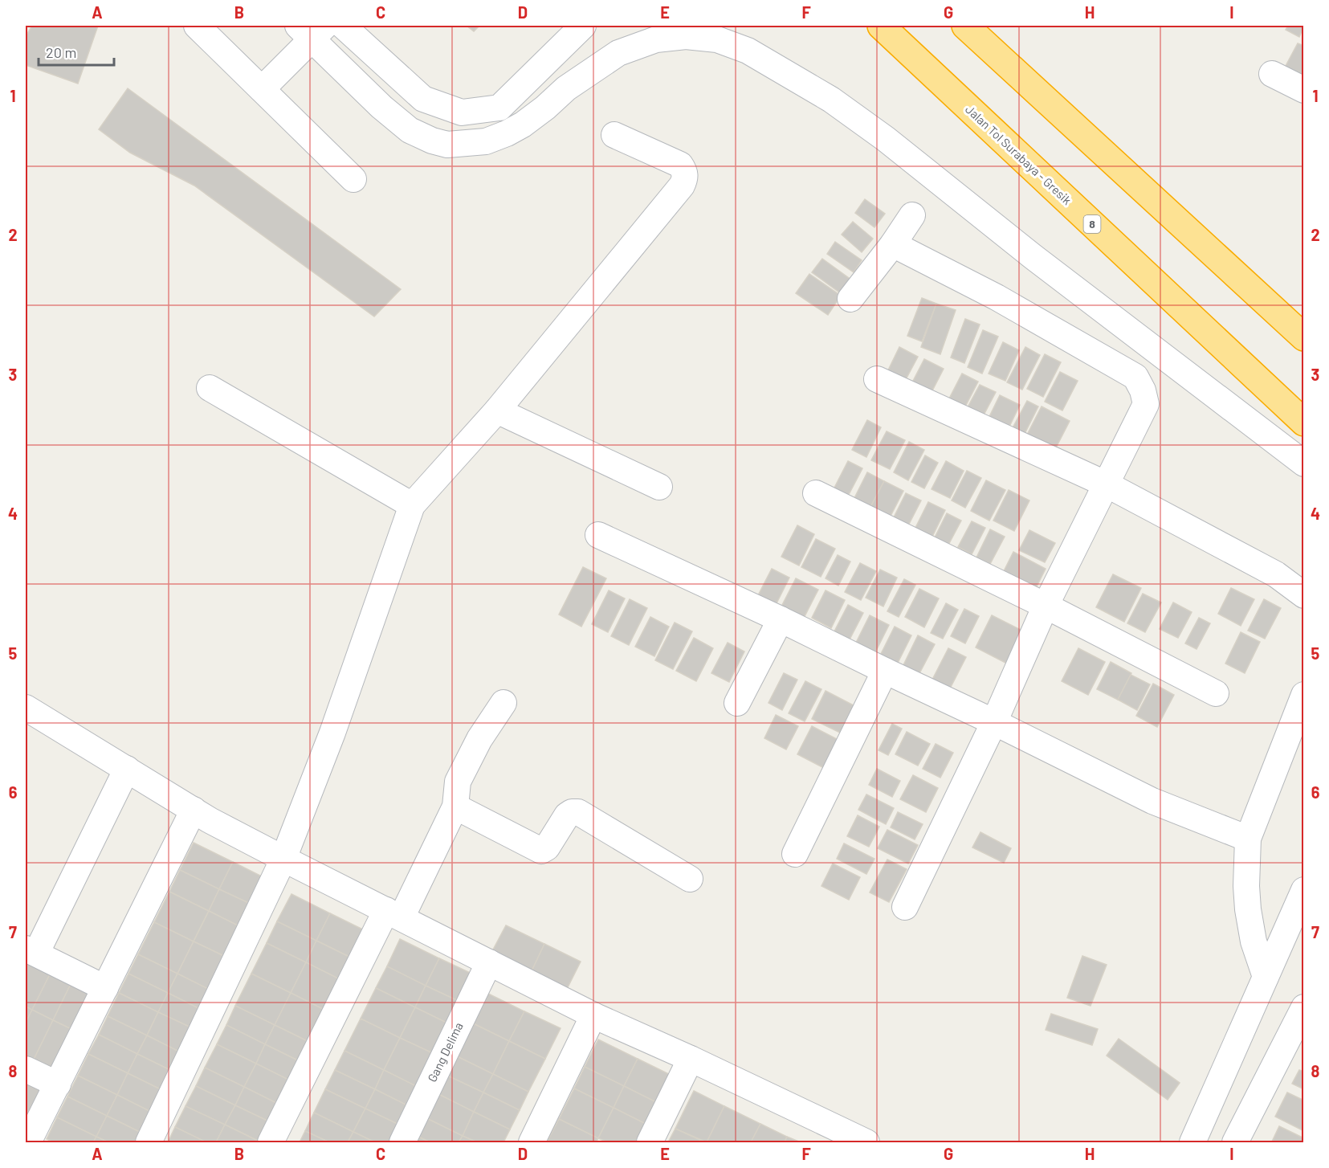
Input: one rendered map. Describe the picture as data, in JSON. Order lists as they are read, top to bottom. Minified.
{"streets":{"highway":["Jalan Tol Surabaya - Gresik","8"],"street":["Gang Delima"]},"scale_bar":"20 m","grid":{"columns":["A","B","C","D","E","F","G","H","I"],"rows":["1","2","3","4","5","6","7","8"]}}
